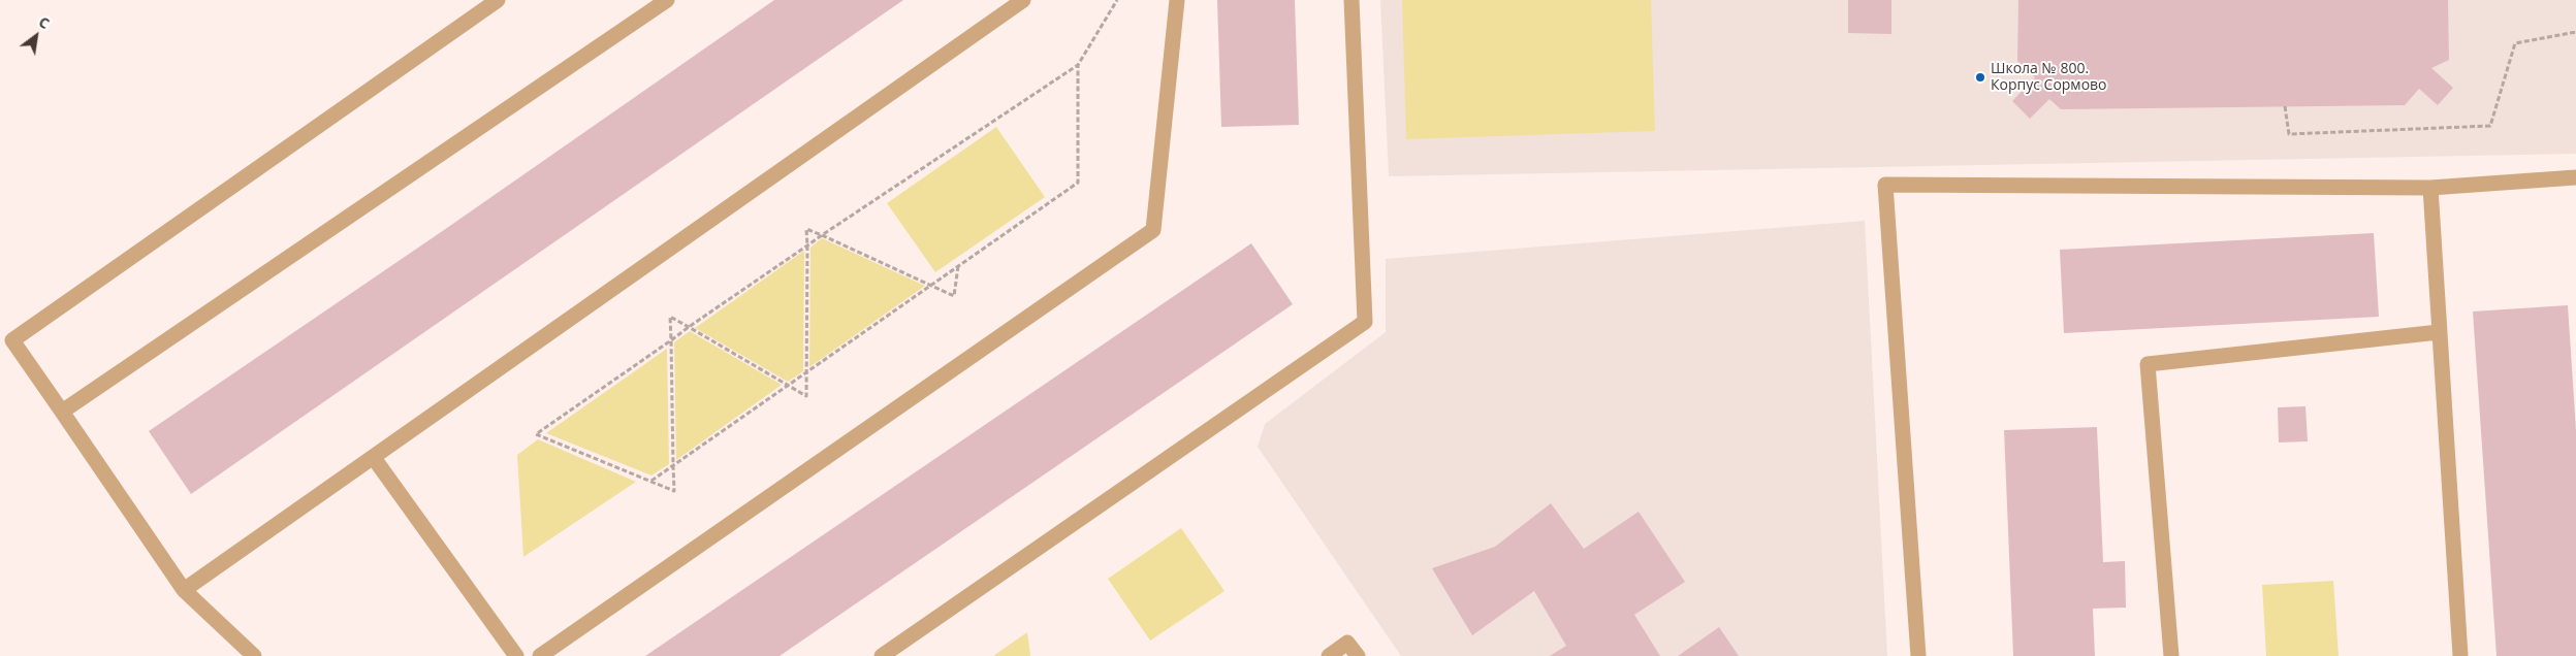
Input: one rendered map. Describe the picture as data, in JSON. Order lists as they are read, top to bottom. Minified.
{"places":["Школа № 800. Корпус Сормово"],"north":"top right"}
